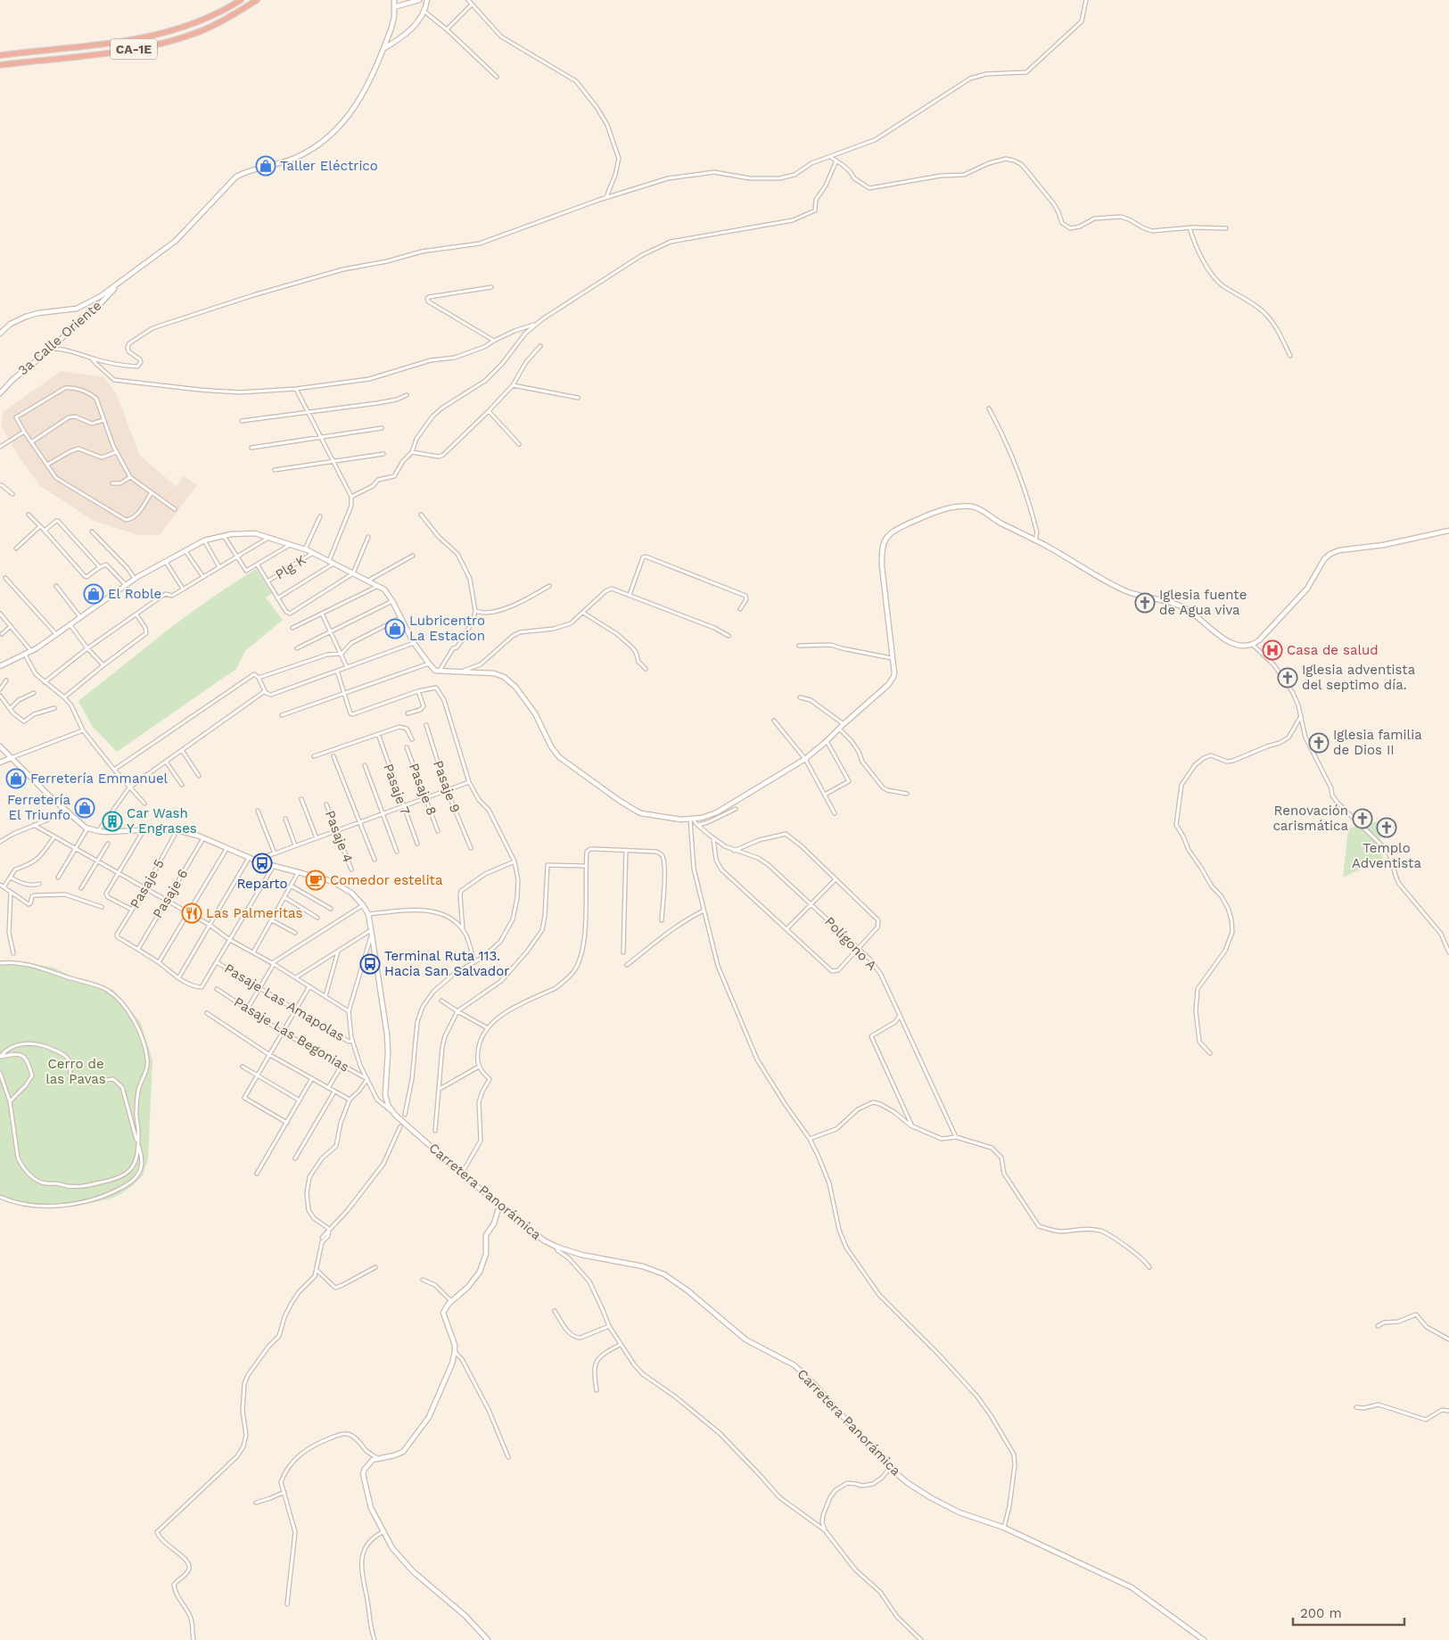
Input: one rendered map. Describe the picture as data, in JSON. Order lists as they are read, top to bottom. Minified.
{"streets":{"highway":["CA-1E"],"street":["3a Calle Oriente","Plg K","Pasaje 9","Pasaje 7","Pasaje 8","Pasaje 4","Pasaje 5","Pasaje 6","Polígono A","Pasaje Las Amapolas","Pasaje Las Begonias","Carretera Panorámica"]},"crossings":[["Pasaje 5","Pasaje 6"],["Pasaje 5","Carretera Panorámica"],["Pasaje 6","Carretera Panorámica"]],"parks":["Cerro de las Pavas"],"places":{"shop":["Taller Eléctrico","El Roble","Lubricentro La Estacion","Ferretería Emmanuel","Ferretería El Triunfo"],"church":["Iglesia fuente de Agua viva","Iglesia adventista del septimo día.","Iglesia familia de Dios II","Renovación carismática","Templo Adventista"],"hospital":["Casa de salud"],"building":["Car Wash Y Engrases"],"bus stop":["Reparto","Terminal Ruta 113. Hacia San Salvador"],"cafe":["Comedor estelita"],"restaurant":["Las Palmeritas"]},"scale_bar":"200 m"}
